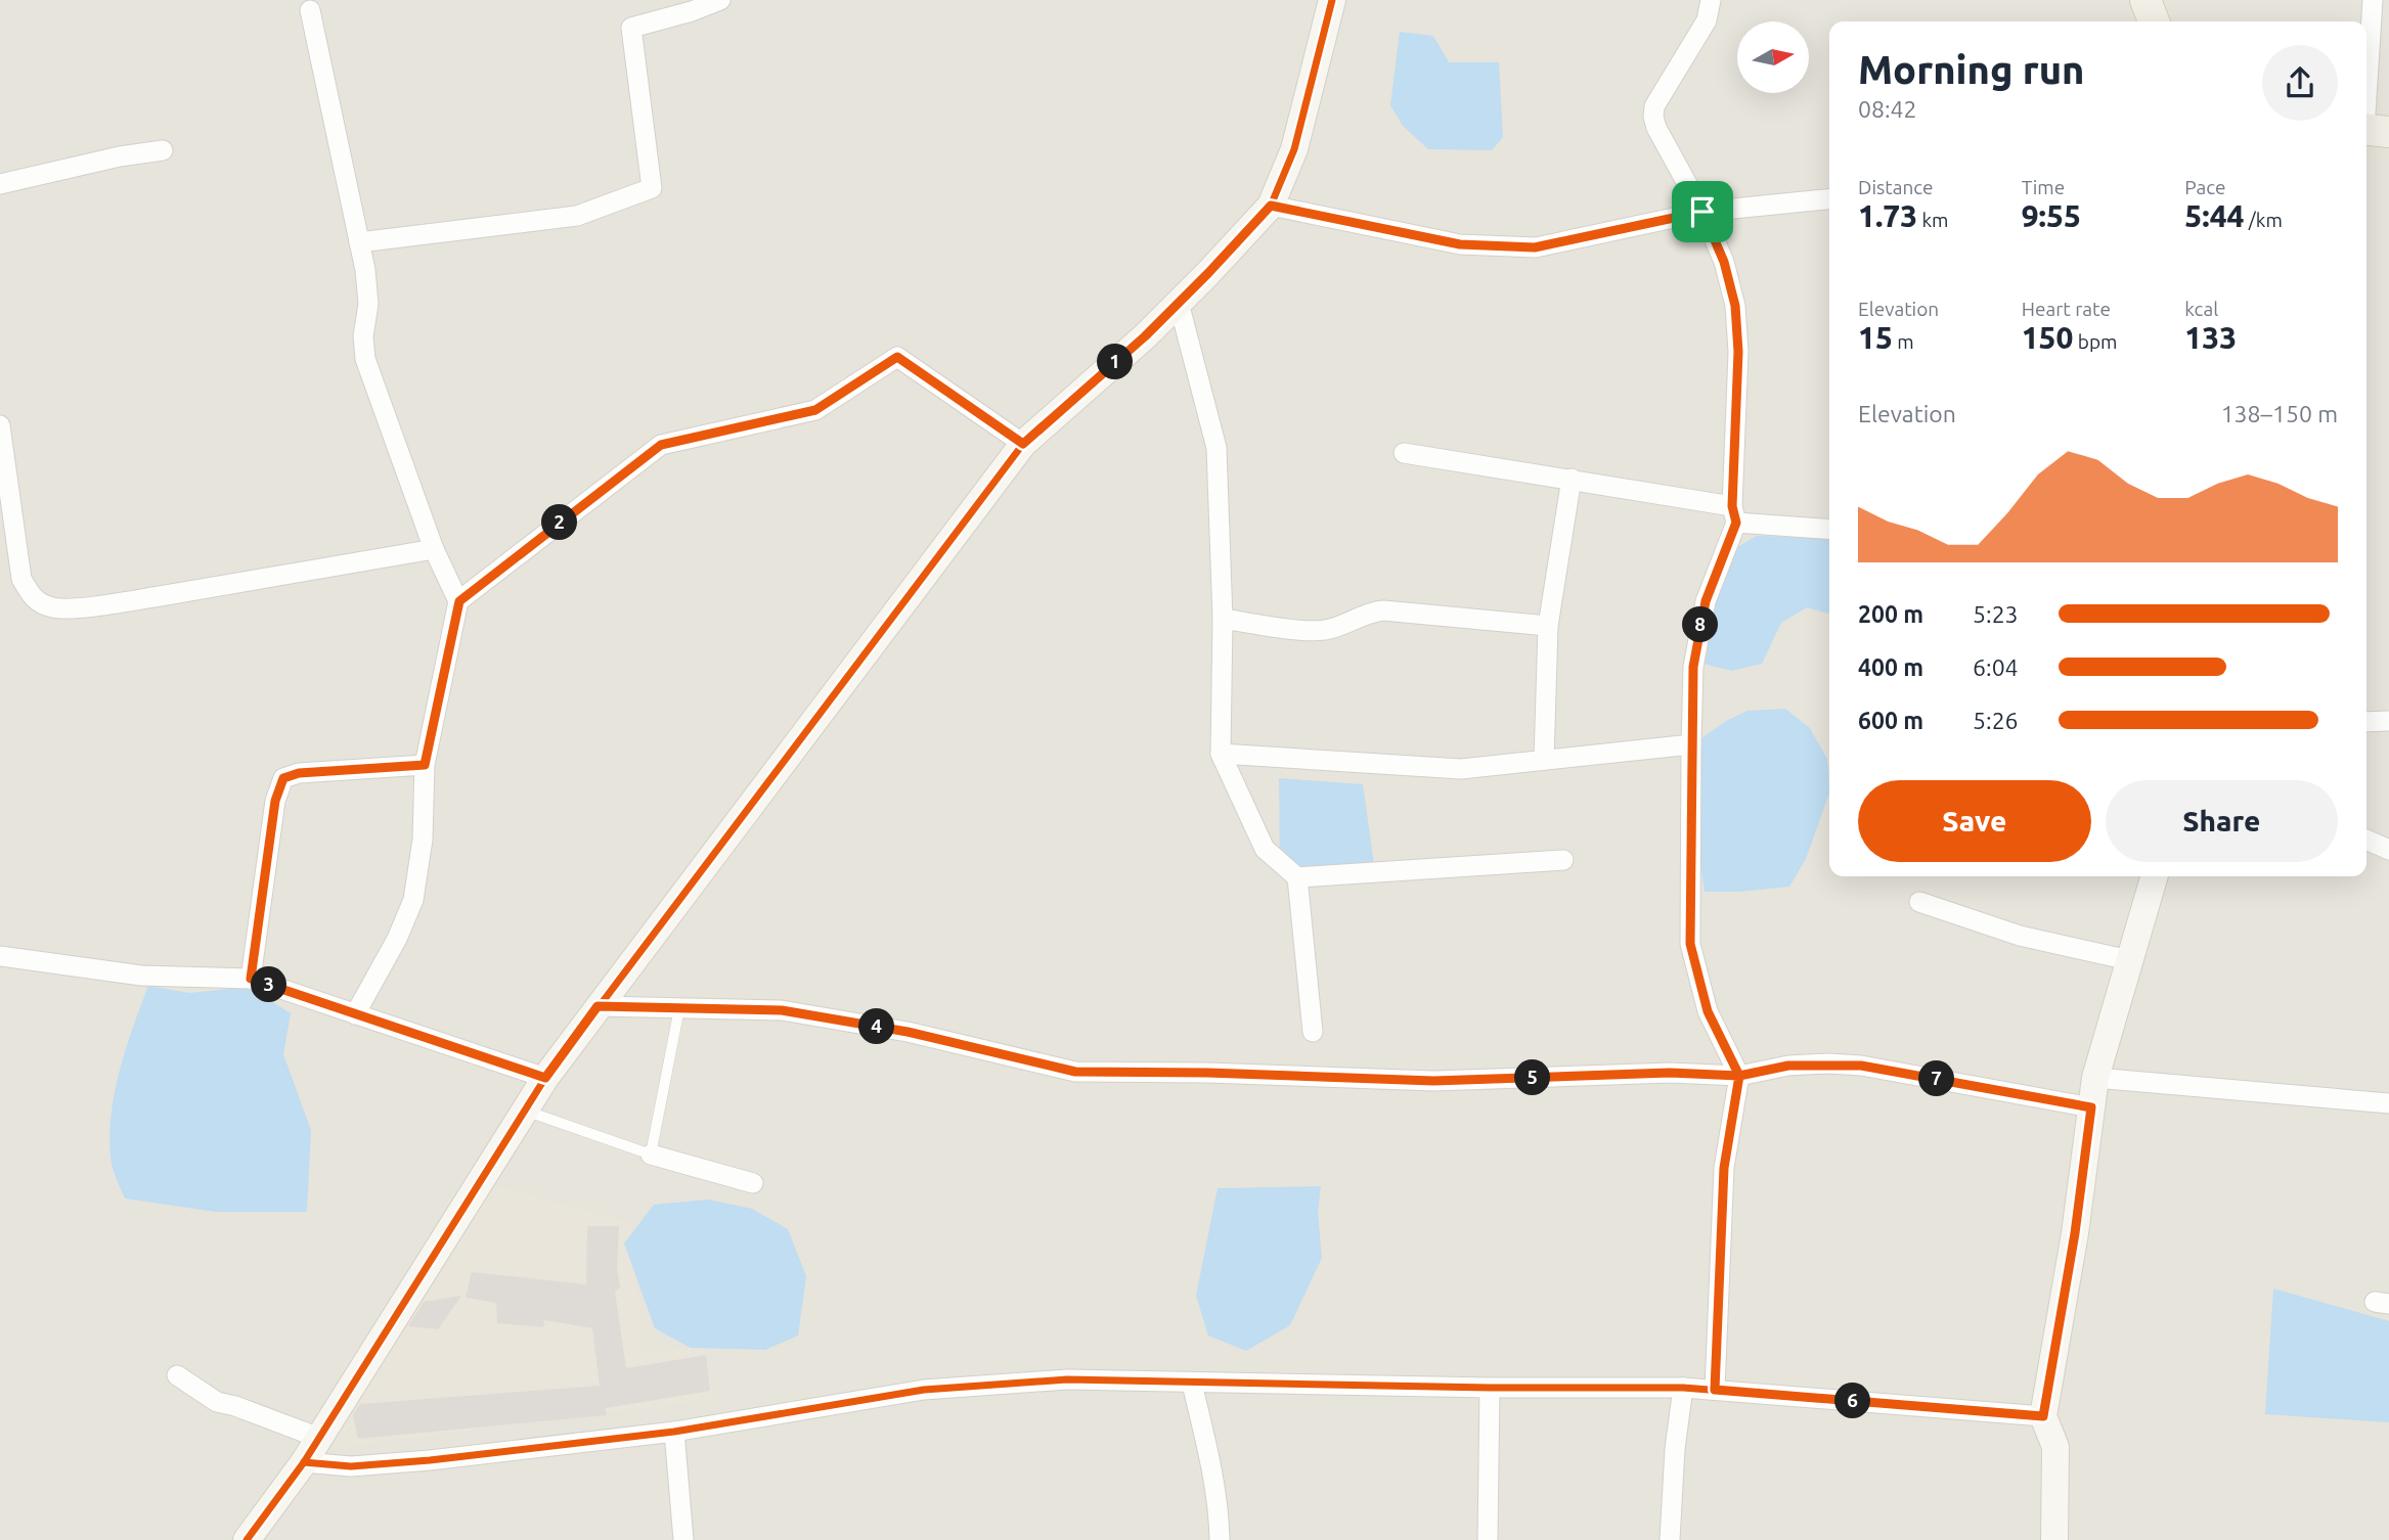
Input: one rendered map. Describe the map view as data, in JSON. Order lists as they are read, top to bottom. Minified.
{"north":"right","page":{"heading":["Morning run","08:42"],"stats":[["Distance","1.73 km"],["Time","9:55"],["Pace","5:44 /km"],["Elevation","15 m"],["Heart rate","150 bpm"],["kcal","133"]],"pins":["1","2","8","3","4","5","7","6"],"chart":["Elevation","138–150 m"],"list":[{"name":"200 m","note":"5:23"},{"name":"400 m","note":"6:04"},{"name":"600 m","note":"5:26"}],"buttons":["Save","Share"]}}
